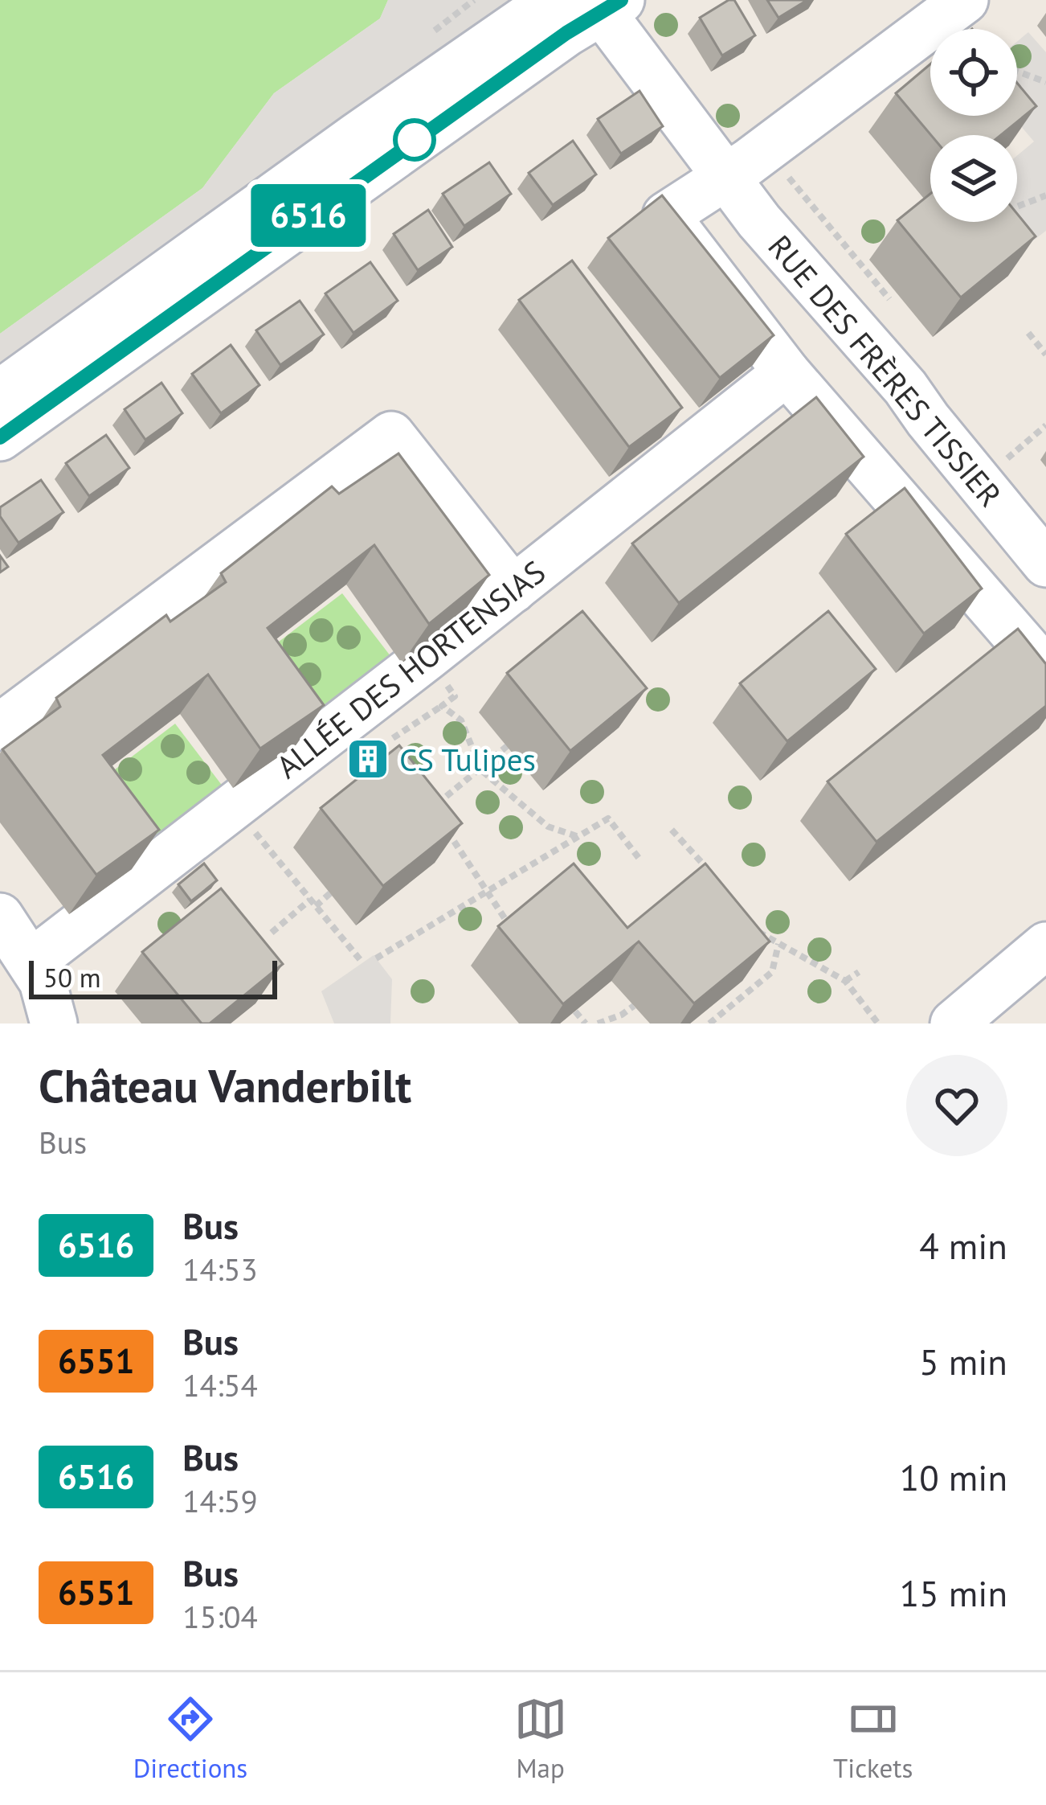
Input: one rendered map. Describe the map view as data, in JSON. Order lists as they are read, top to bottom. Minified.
{"streets":{"street":["RUE DES FRÈRES TISSIER","ALLÉE DES HORTENSIAS"]},"places":{"building":["CS Tulipes"]},"lines":["bus line 6516"],"scale_bar":"50 m","page":{"on_map":"6516","scale":"50 m","heading":["Château Vanderbilt","Bus"],"list":[{"mark":"6516","name":"Bus","note":"14:53","value":"4 min"},{"mark":"6551","name":"Bus","note":"14:54","value":"5 min"},{"mark":"6516","name":"Bus","note":"14:59","value":"10 min"},{"mark":"6551","name":"Bus","note":"15:04","value":"15 min"}],"tabs":["Directions","Map","Tickets"]}}
